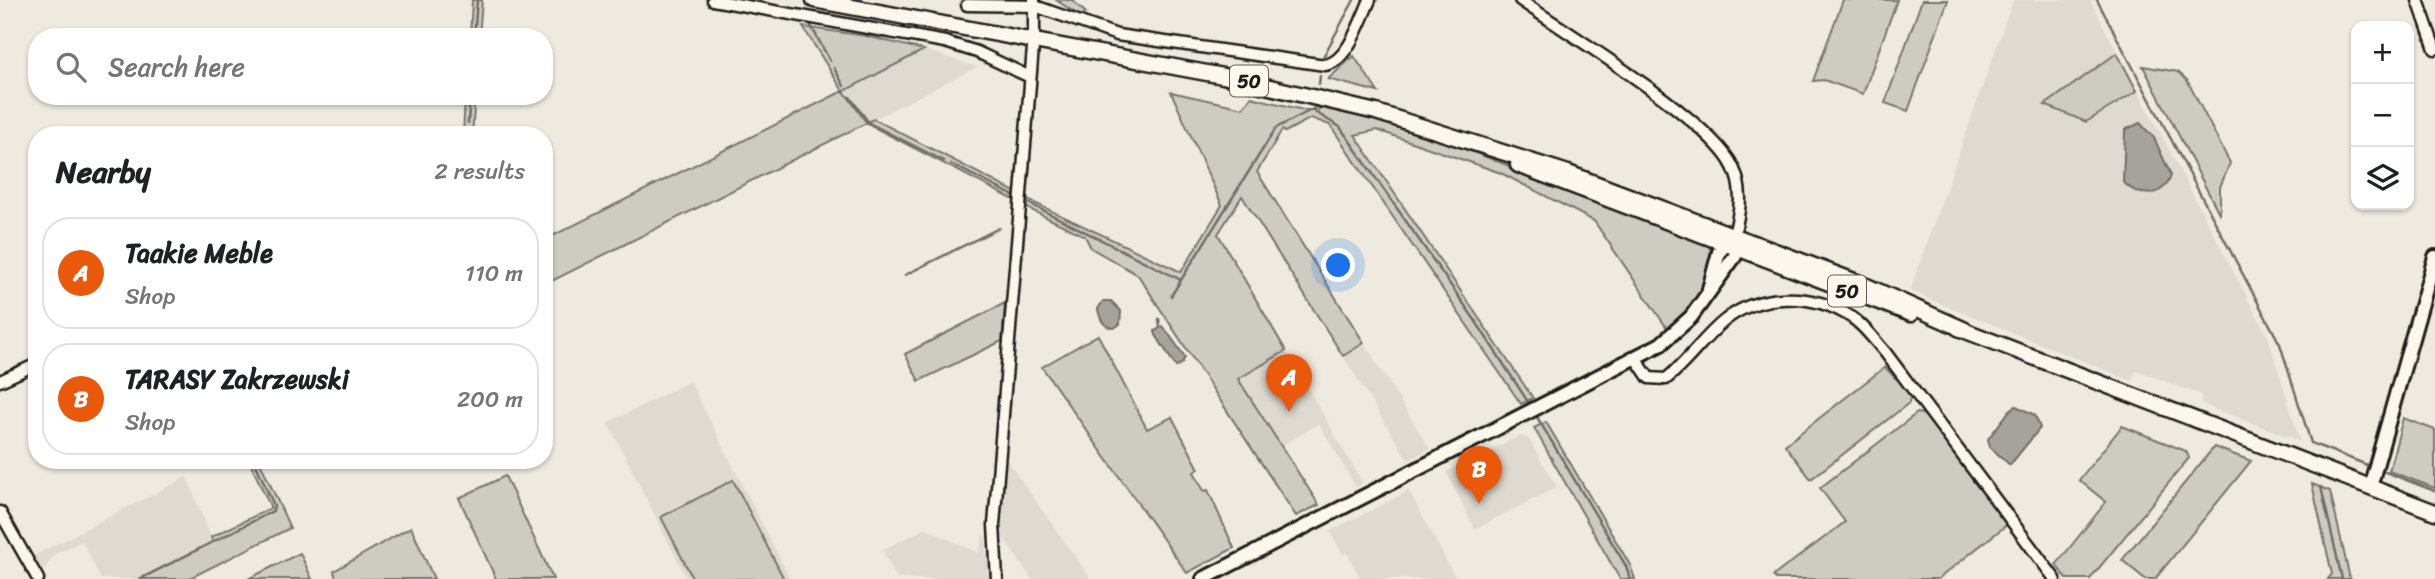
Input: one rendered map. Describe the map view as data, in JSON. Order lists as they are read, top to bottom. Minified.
{"streets":{"main road":["50"]},"page":{"map_buttons":["+","−"],"search":"Search here","heading":["Nearby","2 results"],"list":[{"mark":"A","name":"Taakie Meble","note":"Shop","value":"110 m"},{"mark":"B","name":"TARASY Zakrzewski","note":"Shop","value":"200 m"}],"pins":["A","B"]}}
